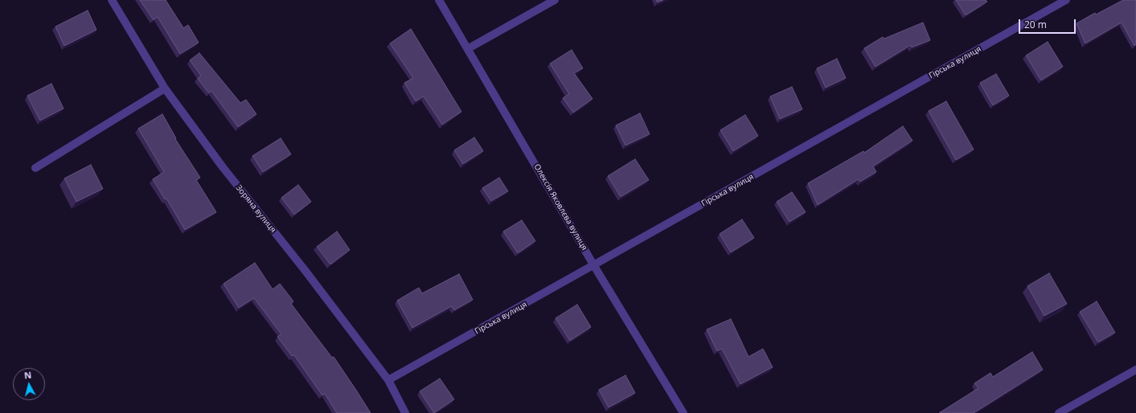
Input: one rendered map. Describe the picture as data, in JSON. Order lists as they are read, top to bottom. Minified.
{"streets":{"street":["Гірська вулиця","Олексія Яковлєва вулиця","Зоряна вулиця"]},"crossings":[["Гірська вулиця","Олексія Яковлєва вулиця"],["Гірська вулиця","Зоряна вулиця"]],"scale_bar":"20 m","north":"top"}
